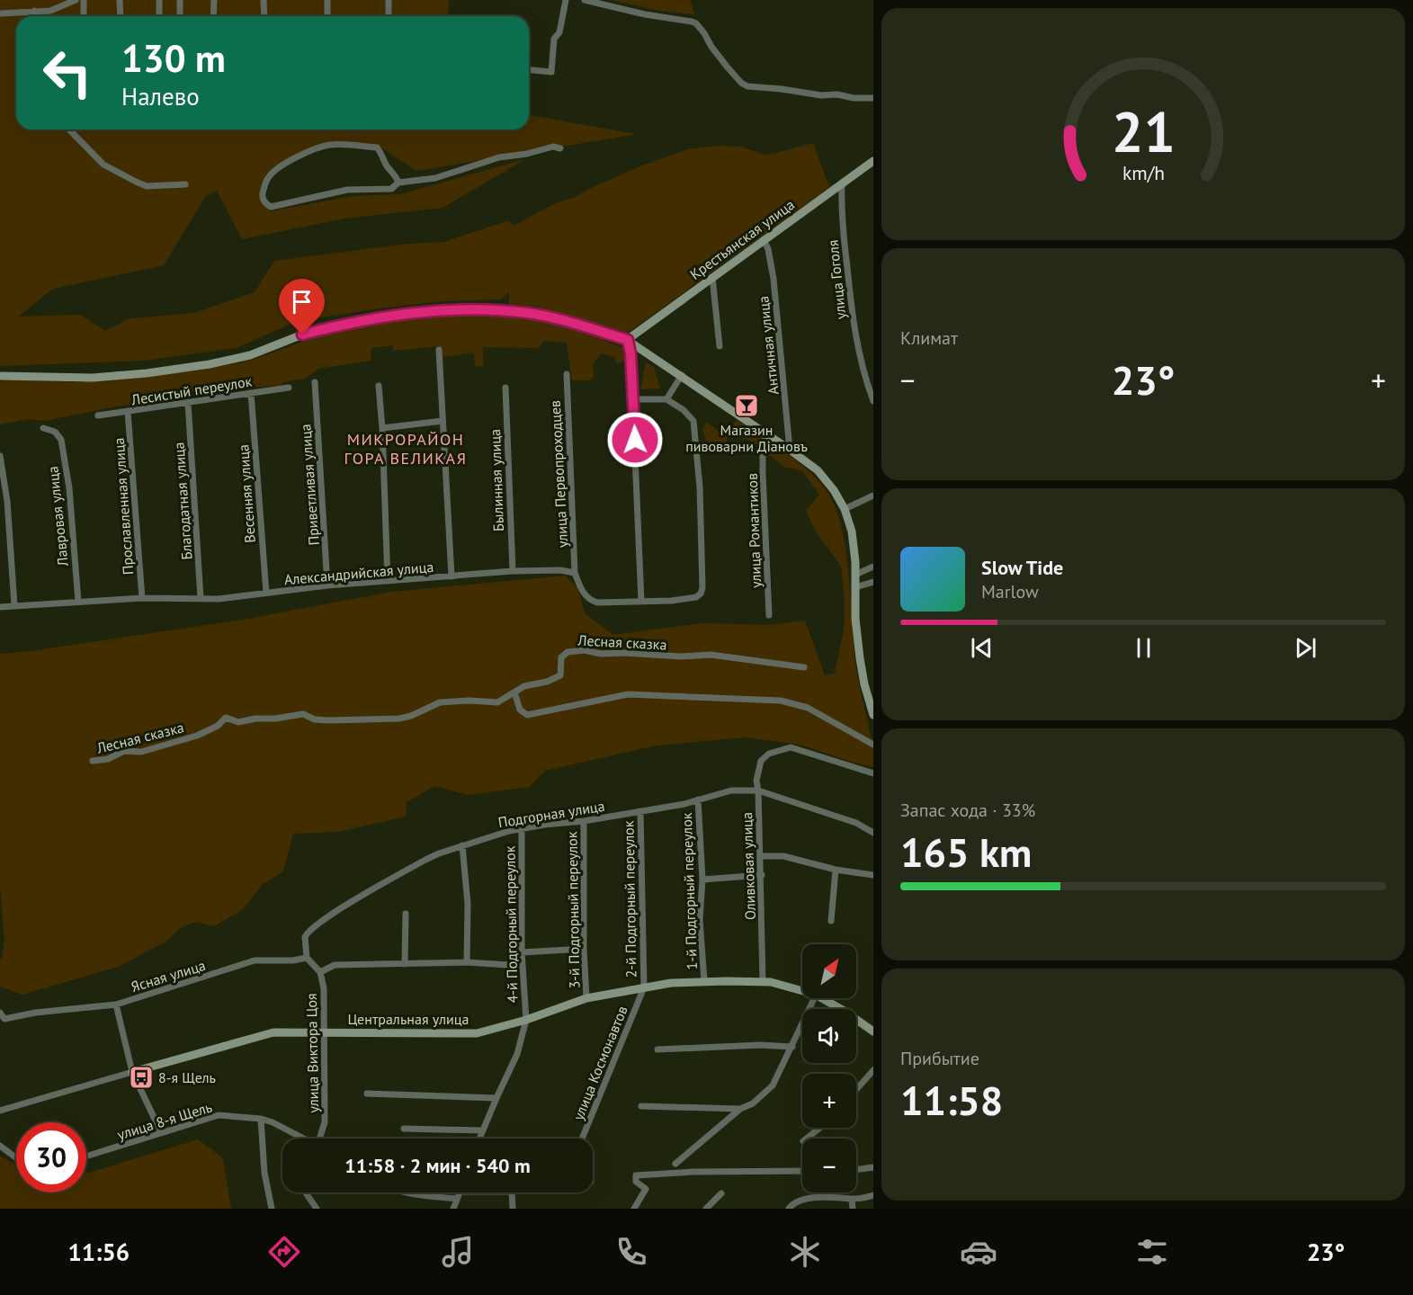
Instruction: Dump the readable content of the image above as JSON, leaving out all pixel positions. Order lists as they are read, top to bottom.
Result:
{
  "streets": {
    "main road": ["Крестьянская улица", "Центральная улица"],
    "street": [
      "улица Гоголя",
      "Античная улица",
      "Лесистый переулок",
      "улица Первопроходцев",
      "Былинная улица",
      "Приветливая улица",
      "Весенняя улица",
      "Благодатная улица",
      "Прославленная улица",
      "Лавровая улица",
      "улица Романтиков",
      "Александрийская улица",
      "Лесная сказка",
      "Подгорная улица",
      "Оливковая улица",
      "1-й Подгорный переулок",
      "2-й Подгорный переулок",
      "3-й Подгорный переулок",
      "4-й Подгорный переулок",
      "Ясная улица",
      "улица Виктора Цоя",
      "улица Космонавтов",
      "улица 8-я Щель"
    ]
  },
  "crossings": [
    ["Крестьянская улица", "улица Гоголя"],
    ["Крестьянская улица", "Античная улица"],
    ["Лесистый переулок", "Весенняя улица"],
    ["Лесистый переулок", "Благодатная улица"],
    ["Лесистый переулок", "Прославленная улица"],
    ["улица Первопроходцев", "Александрийская улица"],
    ["Былинная улица", "Александрийская улица"],
    ["Приветливая улица", "Александрийская улица"],
    ["Весенняя улица", "Александрийская улица"],
    ["Благодатная улица", "Александрийская улица"],
    ["Прославленная улица", "Александрийская улица"],
    ["Лавровая улица", "Александрийская улица"],
    ["Подгорная улица", "Оливковая улица"],
    ["Подгорная улица", "1-й Подгорный переулок"],
    ["Подгорная улица", "2-й Подгорный переулок"],
    ["Подгорная улица", "3-й Подгорный переулок"],
    ["Подгорная улица", "4-й Подгорный переулок"],
    ["Подгорная улица", "Ясная улица"],
    ["Подгорная улица", "улица Виктора Цоя"],
    ["Оливковая улица", "Центральная улица"],
    ["1-й Подгорный переулок", "Центральная улица"],
    ["2-й Подгорный переулок", "Центральная улица"],
    ["2-й Подгорный переулок", "улица Космонавтов"],
    ["3-й Подгорный переулок", "Центральная улица"],
    ["4-й Подгорный переулок", "Центральная улица"],
    ["Ясная улица", "улица Виктора Цоя"],
    ["Центральная улица", "улица Виктора Цоя"],
    ["Центральная улица", "улица Космонавтов"]
  ],
  "districts": ["МИКРОРАЙОН ГОРА ВЕЛИКАЯ"],
  "places": {
    "bar": ["Магазин пивоварни Дiановъ"],
    "bus stop": ["8-я Щель"]
  },
  "north": "top right",
  "page": {
    "turn": ["130 m", "Налево"],
    "tile": [
      "Климат",
      ["Запас хода · 33%", "165 km"],
      ["Прибытие", "11:58"]
    ],
    "heat": ["−", "23°", "+"],
    "song": ["Slow Tide", "Marlow"],
    "map_buttons": ["+", "−"],
    "limit": "30",
    "trip": "11:58 · 2 мин · 540 m",
    "tabs": ["11:56", "23°"],
    "gauge": ["21", "km/h"]
  }
}
